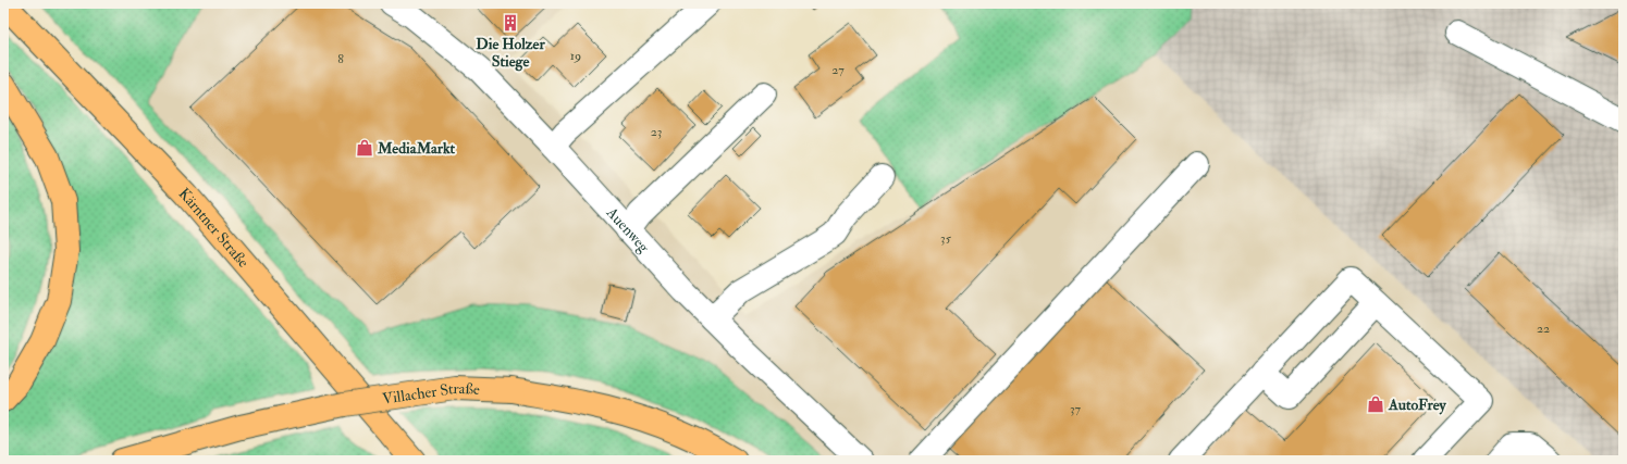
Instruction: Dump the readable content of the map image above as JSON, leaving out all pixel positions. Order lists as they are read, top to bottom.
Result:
{
  "streets": {
    "main road": ["Kärntner Straße", "Villacher Straße"],
    "street": ["Auenweg"]
  },
  "places": {
    "building": ["Die Holzer Stiege"],
    "shop": ["MediaMarkt", "AutoFrey"]
  },
  "house_numbers": [
    "19",
    "8",
    "27",
    "23",
    "35",
    "22",
    "37"
  ]
}
